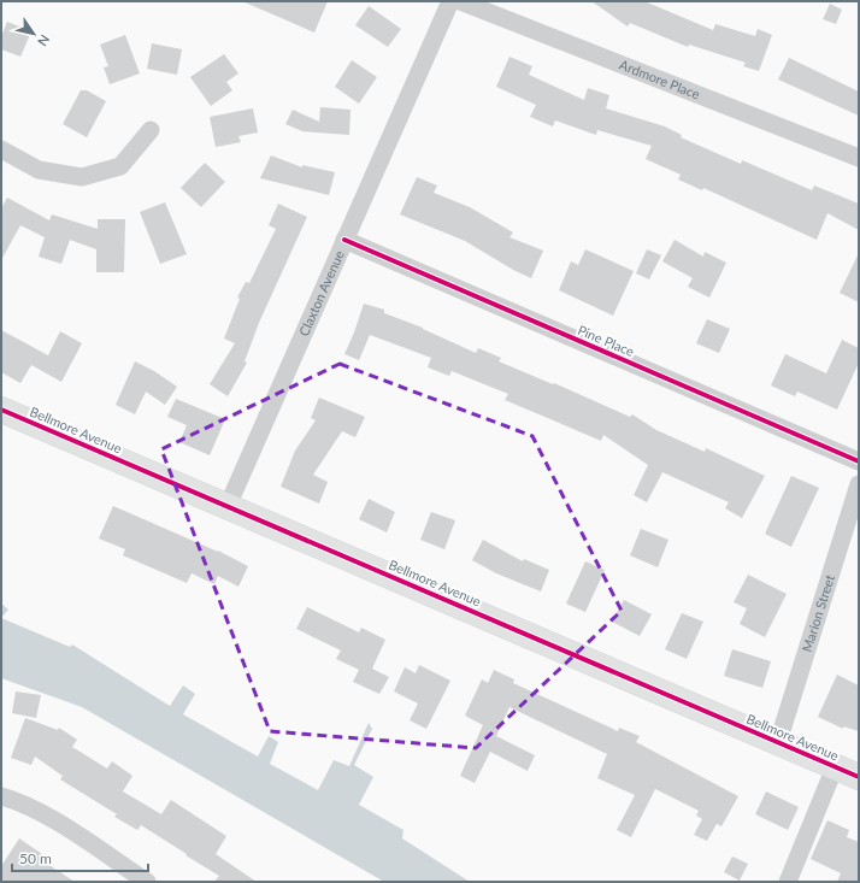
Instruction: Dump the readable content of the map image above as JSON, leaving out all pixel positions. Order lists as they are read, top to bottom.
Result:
{
  "streets": {
    "street": [
      "Ardmore Place",
      "Claxton Avenue",
      "Pine Place",
      "Bellmore Avenue",
      "Marion Street"
    ]
  },
  "crossings": [
    ["Claxton Avenue", "Pine Place"],
    ["Claxton Avenue", "Bellmore Avenue"],
    ["Bellmore Avenue", "Marion Street"]
  ],
  "scale_bar": "50 m",
  "north": "bottom right"
}
